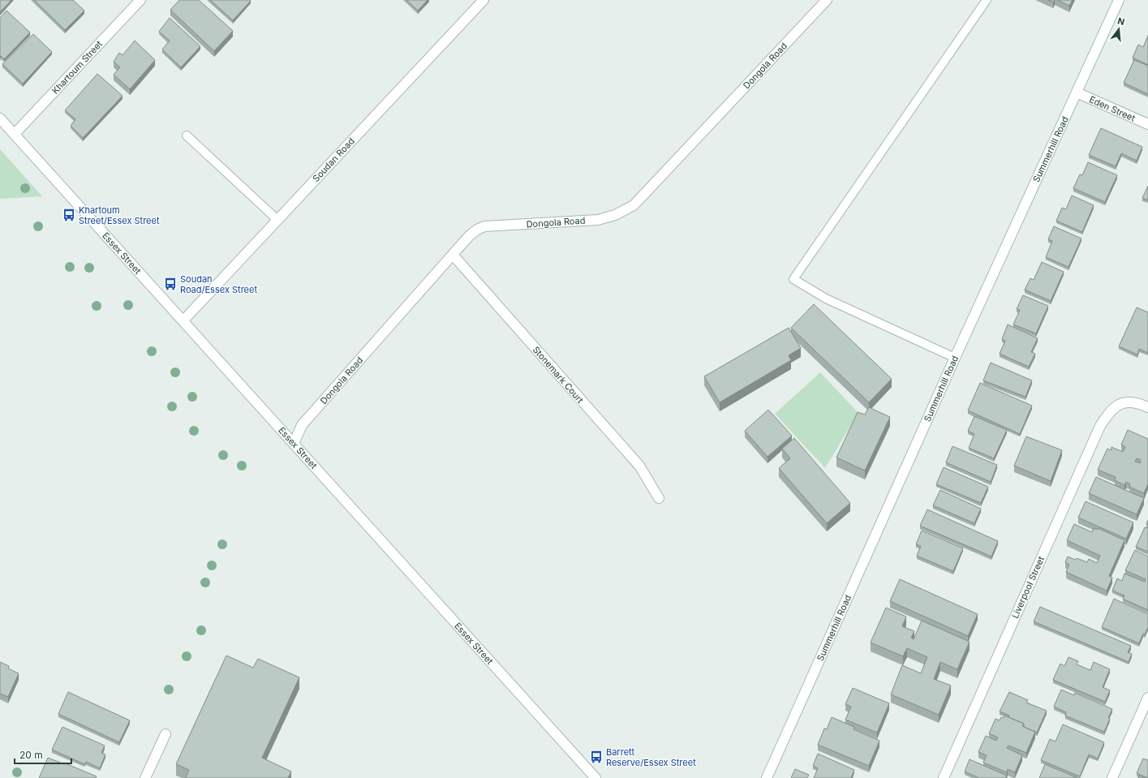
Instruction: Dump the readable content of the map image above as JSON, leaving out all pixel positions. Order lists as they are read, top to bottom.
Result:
{
  "streets": {
    "street": [
      "Dongola Road",
      "Khartoum Street",
      "Eden Street",
      "Summerhill Road",
      "Soudan Road",
      "Essex Street",
      "Stonemark Court",
      "Liverpool Street"
    ]
  },
  "crossings": [
    ["Dongola Road", "Essex Street"],
    ["Dongola Road", "Stonemark Court"],
    ["Khartoum Street", "Essex Street"],
    ["Eden Street", "Summerhill Road"],
    ["Soudan Road", "Essex Street"]
  ],
  "places": {
    "bus stop": ["Khartoum Street/Essex Street", "Soudan Road/Essex Street", "Barrett Reserve/Essex Street"]
  },
  "scale_bar": "20 m",
  "north": "top"
}
